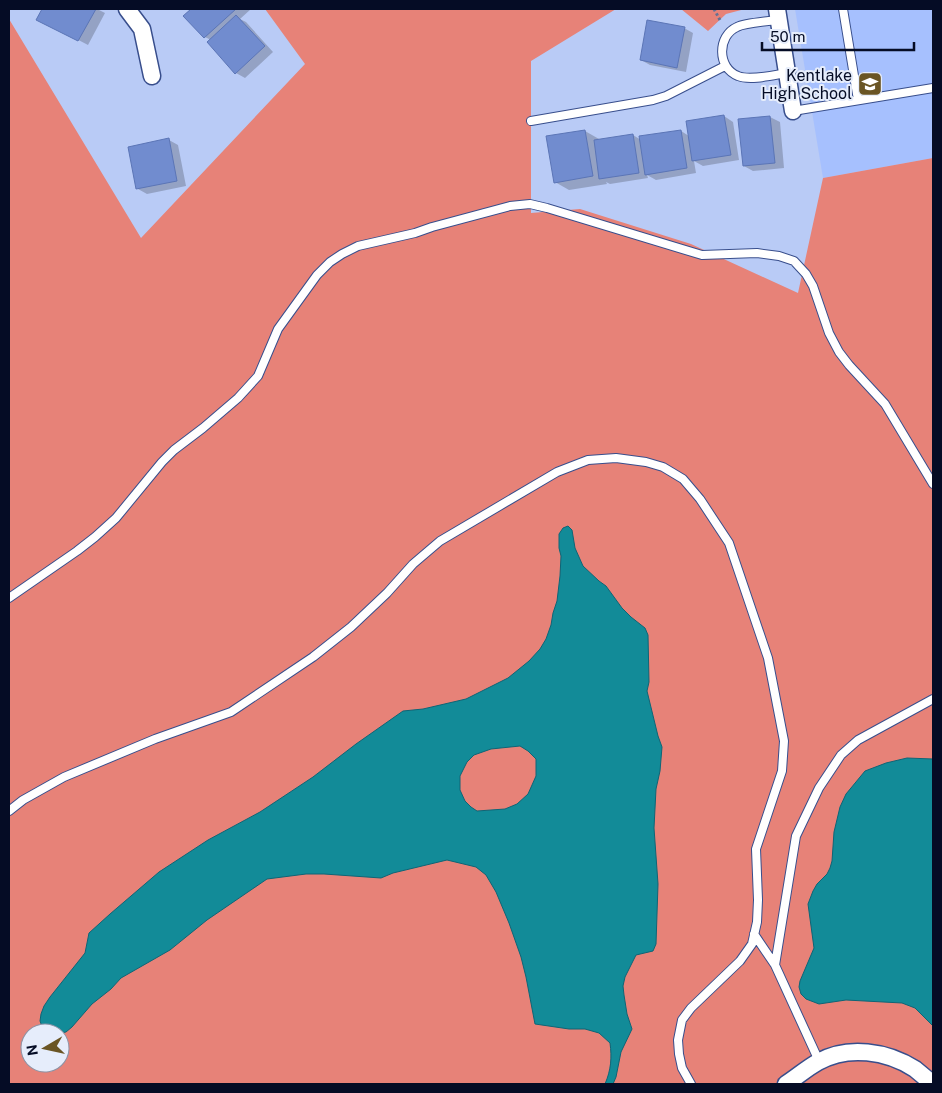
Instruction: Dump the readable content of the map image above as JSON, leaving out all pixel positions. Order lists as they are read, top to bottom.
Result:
{
  "places": {
    "school or university": ["Kentlake High School"]
  },
  "scale_bar": "50 m",
  "north": "left"
}
